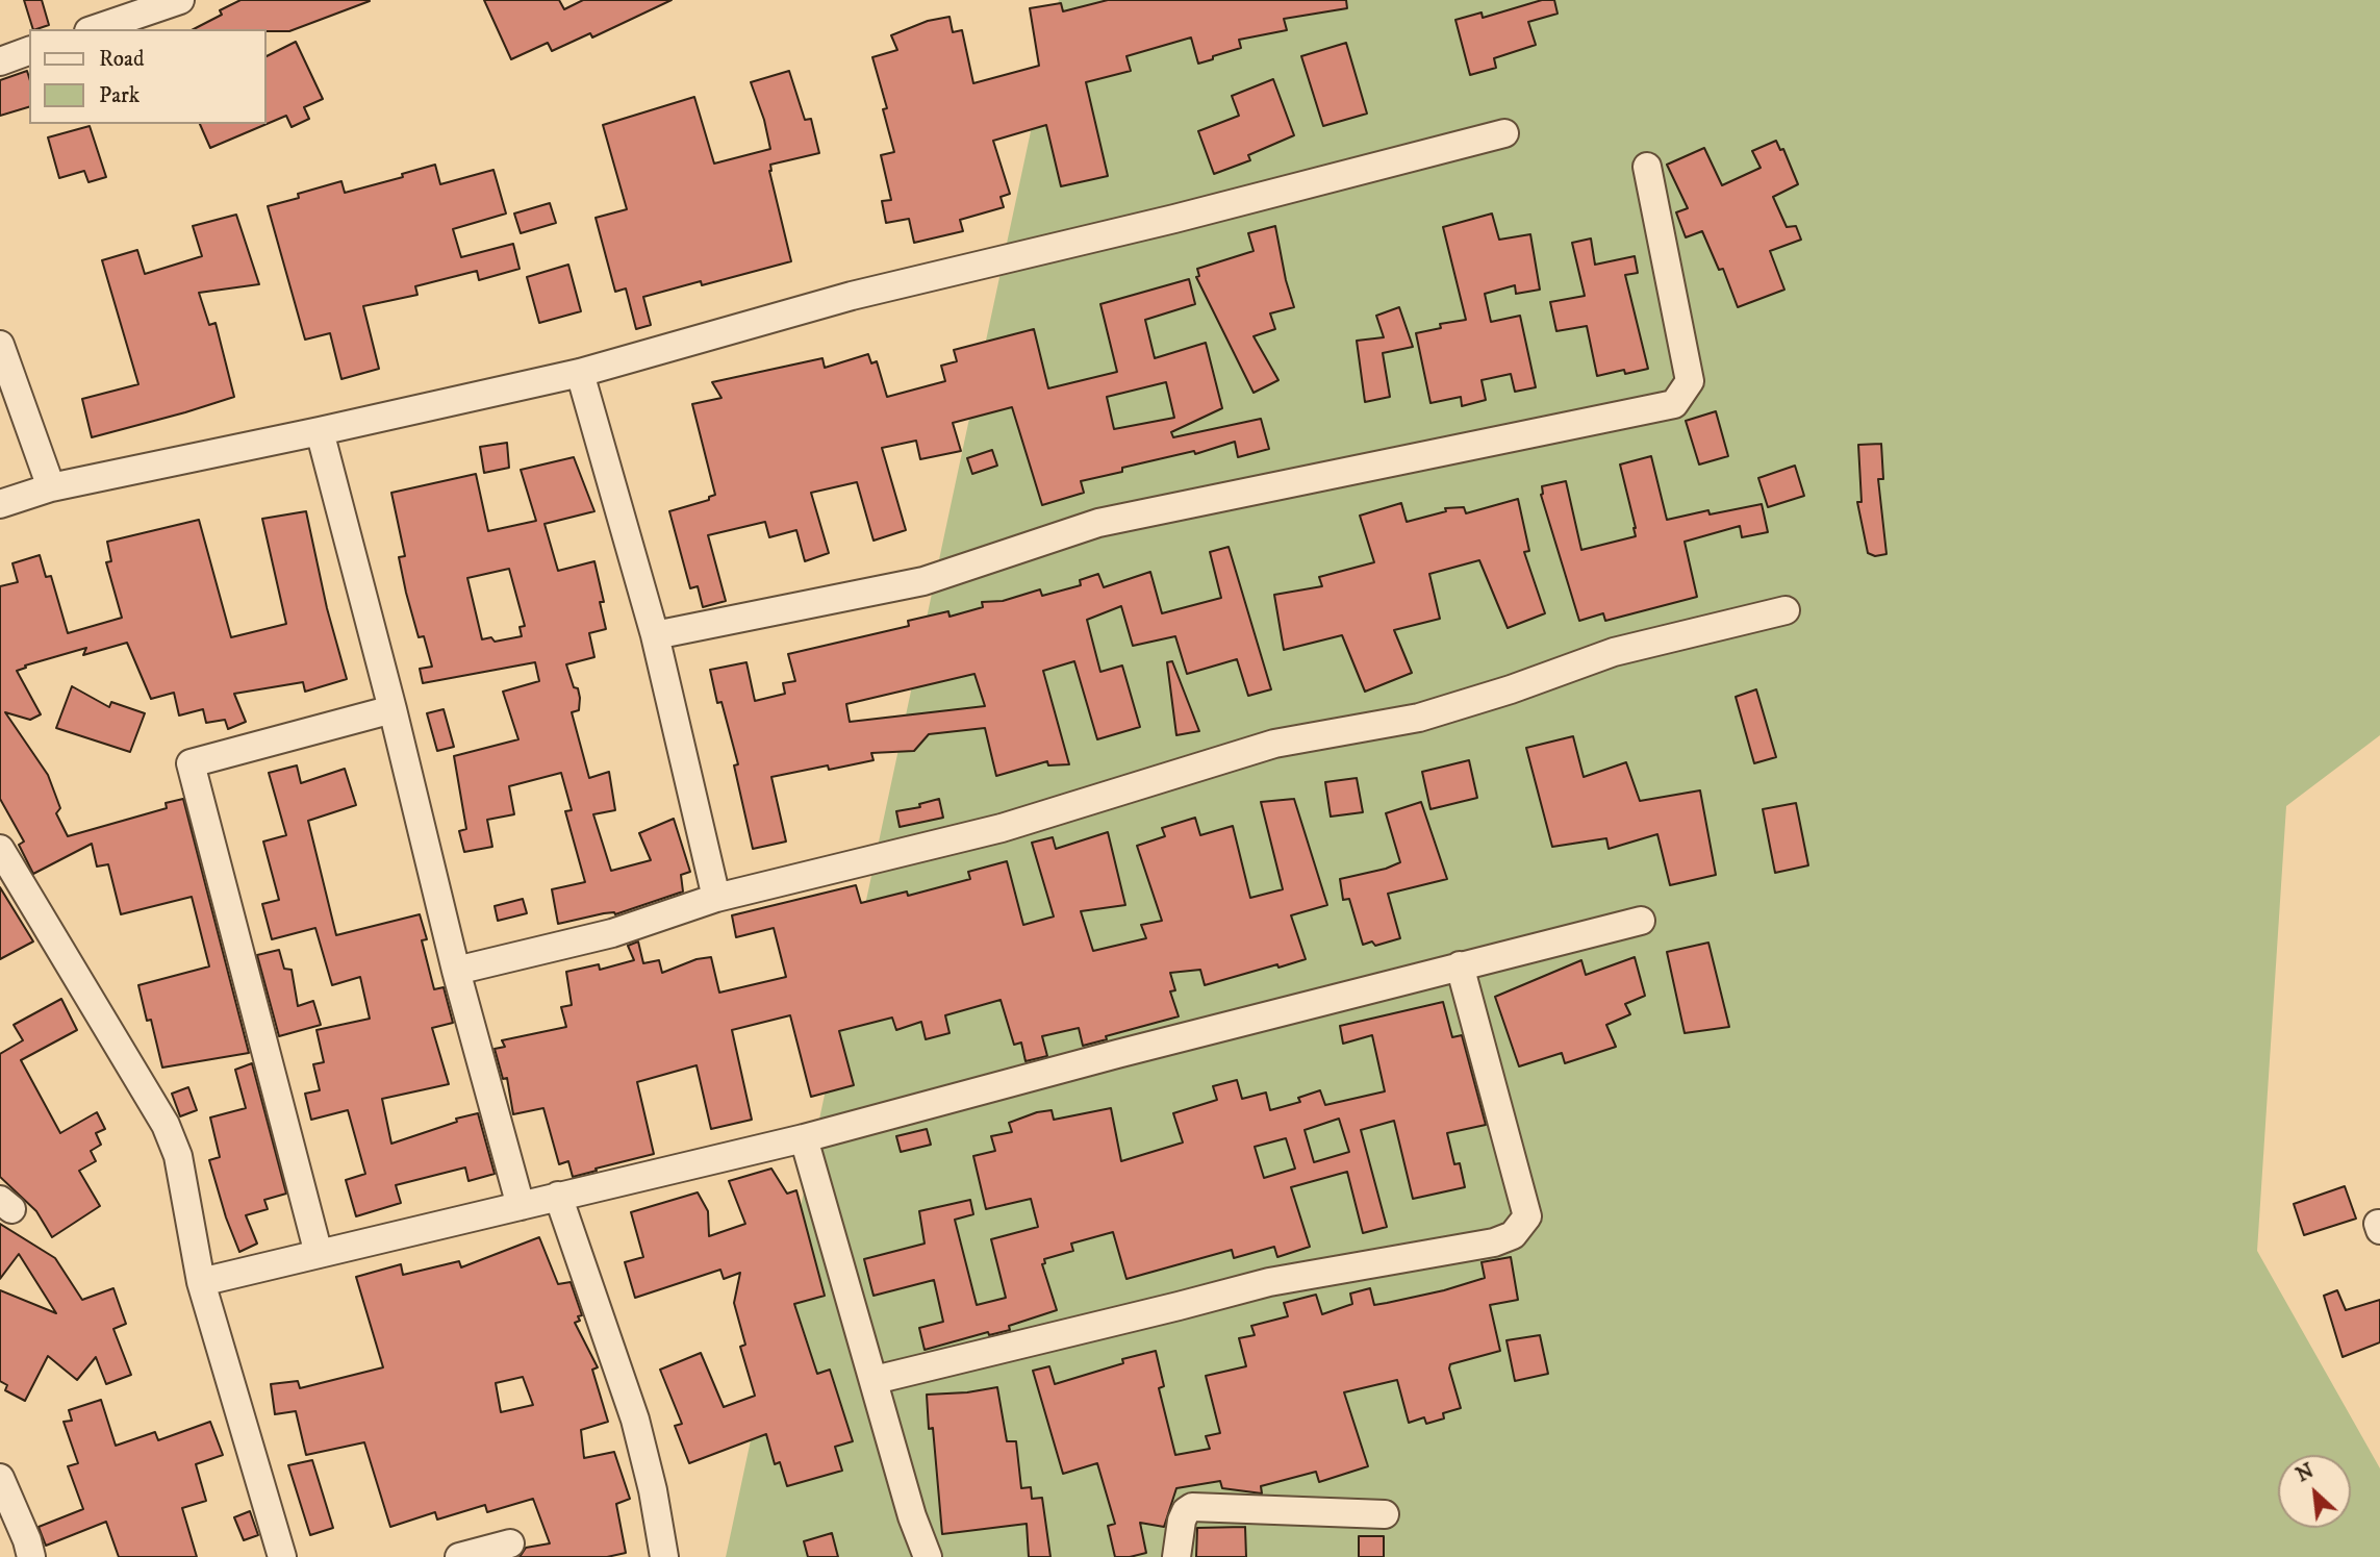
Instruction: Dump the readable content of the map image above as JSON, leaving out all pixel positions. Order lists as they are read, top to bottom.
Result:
{
  "legend": ["Road", "Park"],
  "north": "top left"
}
